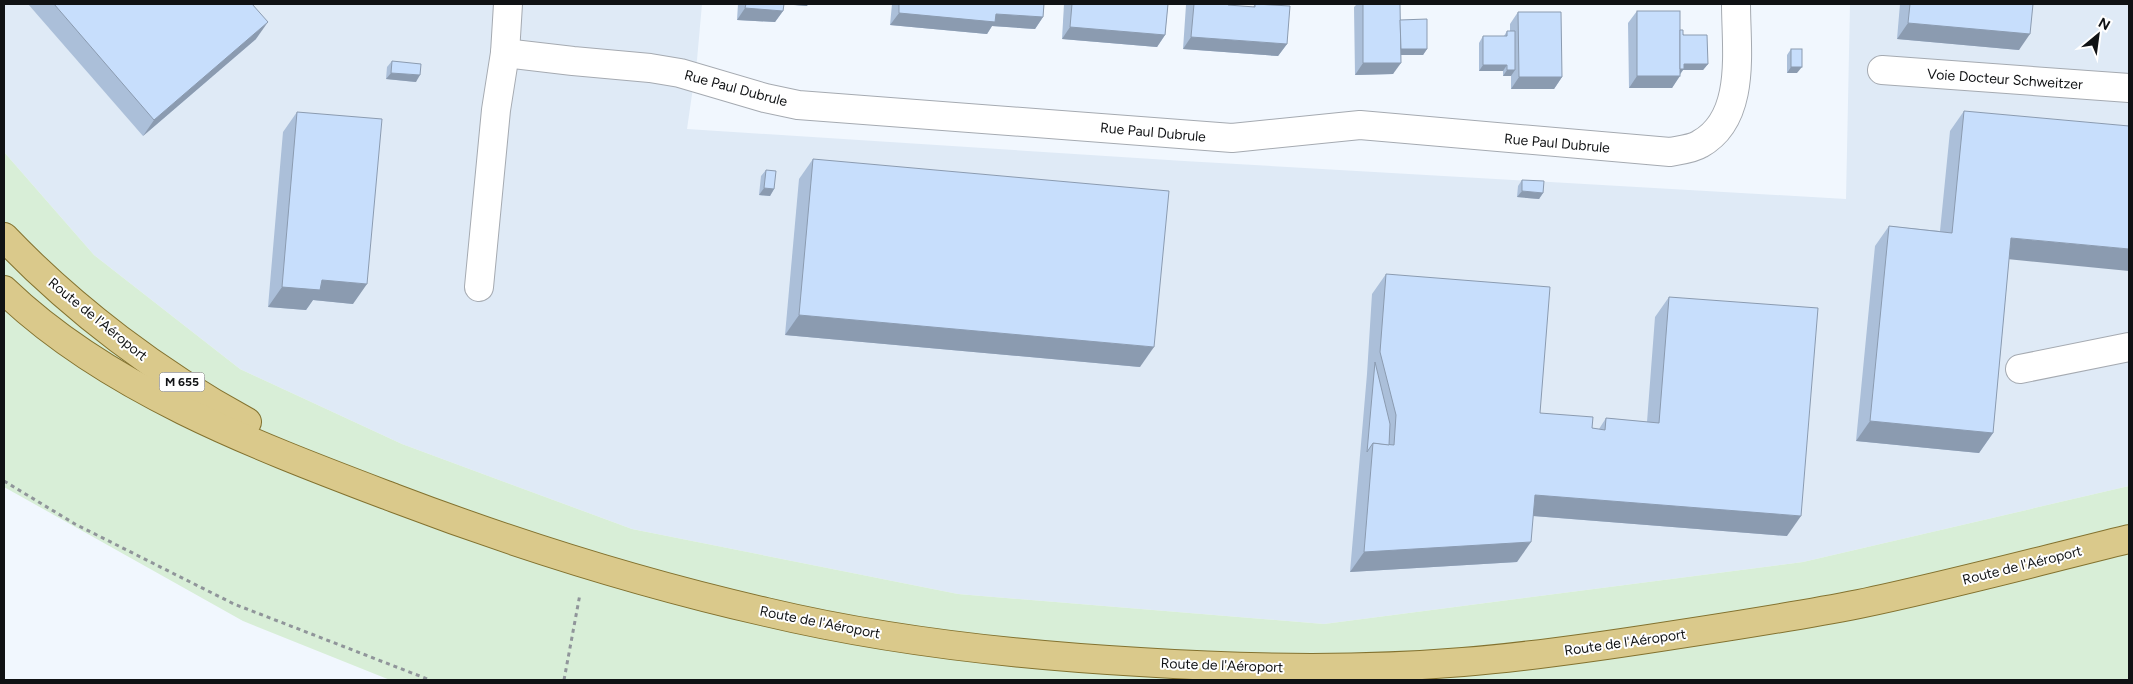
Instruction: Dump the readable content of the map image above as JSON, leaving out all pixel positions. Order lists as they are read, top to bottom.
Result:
{
  "streets": {
    "main road": ["Route de l'Aéroport", "M 655"],
    "street": ["Voie Docteur Schweitzer", "Rue Paul Dubrule"]
  },
  "north": "top right"
}
